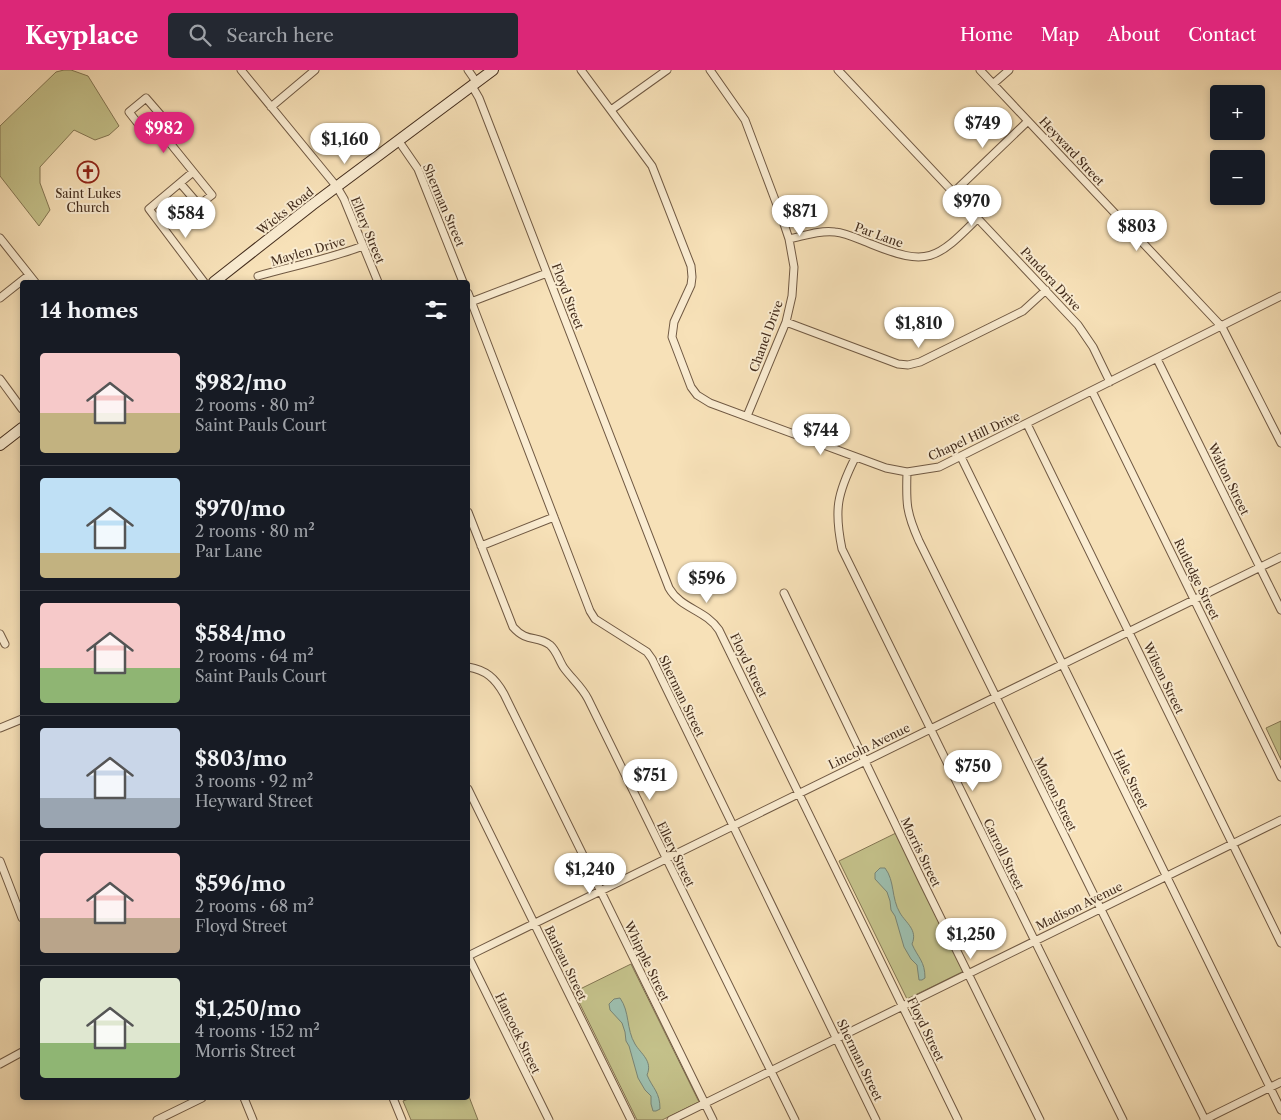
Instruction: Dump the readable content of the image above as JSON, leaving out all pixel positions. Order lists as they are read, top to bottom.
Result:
{
  "streets": {
    "main road": ["Wicks Road"],
    "street": [
      "Heyward Street",
      "Sherman Street",
      "Ellery Street",
      "Par Lane",
      "Maylen Drive",
      "Pandora Drive",
      "Floyd Street",
      "Chanel Drive",
      "Chapel Hill Drive",
      "Walton Street",
      "Rutledge Street",
      "Wilson Street",
      "Lincoln Avenue",
      "Hale Street",
      "Morton Street",
      "Morris Street",
      "Carroll Street",
      "Madison Avenue",
      "Whipple Street",
      "Barleau Street",
      "Hancock Street"
    ]
  },
  "crossings": [
    ["Heyward Street", "Chapel Hill Drive"],
    ["Sherman Street", "Wicks Road"],
    ["Sherman Street", "Lincoln Avenue"],
    ["Sherman Street", "Madison Avenue"],
    ["Wicks Road", "Ellery Street"],
    ["Wicks Road", "Floyd Street"],
    ["Ellery Street", "Maylen Drive"],
    ["Ellery Street", "Lincoln Avenue"],
    ["Ellery Street", "Madison Avenue"],
    ["Par Lane", "Pandora Drive"],
    ["Par Lane", "Chanel Drive"],
    ["Pandora Drive", "Chapel Hill Drive"],
    ["Floyd Street", "Lincoln Avenue"],
    ["Floyd Street", "Madison Avenue"],
    ["Chanel Drive", "Chapel Hill Drive"],
    ["Chapel Hill Drive", "Walton Street"],
    ["Chapel Hill Drive", "Rutledge Street"],
    ["Chapel Hill Drive", "Wilson Street"],
    ["Chapel Hill Drive", "Hale Street"],
    ["Chapel Hill Drive", "Morton Street"],
    ["Chapel Hill Drive", "Carroll Street"],
    ["Walton Street", "Lincoln Avenue"],
    ["Rutledge Street", "Lincoln Avenue"],
    ["Wilson Street", "Lincoln Avenue"],
    ["Wilson Street", "Madison Avenue"],
    ["Lincoln Avenue", "Hale Street"],
    ["Lincoln Avenue", "Morton Street"],
    ["Lincoln Avenue", "Morris Street"],
    ["Lincoln Avenue", "Carroll Street"],
    ["Lincoln Avenue", "Whipple Street"],
    ["Lincoln Avenue", "Barleau Street"],
    ["Hale Street", "Madison Avenue"],
    ["Morton Street", "Madison Avenue"],
    ["Morris Street", "Madison Avenue"],
    ["Carroll Street", "Madison Avenue"],
    ["Madison Avenue", "Whipple Street"]
  ],
  "places": {
    "church": ["Saint Lukes Church"]
  },
  "page": {
    "header": "Keyplace",
    "search": "Search here",
    "nav": [
      "Home",
      "Map",
      "About",
      "Contact"
    ],
    "map_buttons": ["+", "−"],
    "price": [
      "$749",
      "$982",
      "$1,160",
      "$970",
      "$871",
      "$584",
      "$803",
      "$1,810",
      "$744",
      "$596",
      "$750",
      "$751",
      "$1,240",
      "$1,250"
    ],
    "heading": "14 homes",
    "list": [
      {
        "name": "$982/mo",
        "note": "2 rooms · 80 m² · Saint Pauls Court"
      },
      {
        "name": "$970/mo",
        "note": "2 rooms · 80 m² · Par Lane"
      },
      {
        "name": "$584/mo",
        "note": "2 rooms · 64 m² · Saint Pauls Court"
      },
      {
        "name": "$803/mo",
        "note": "3 rooms · 92 m² · Heyward Street"
      },
      {
        "name": "$596/mo",
        "note": "2 rooms · 68 m² · Floyd Street"
      },
      {
        "name": "$1,250/mo",
        "note": "4 rooms · 152 m² · Morris Street"
      }
    ]
  }
}
